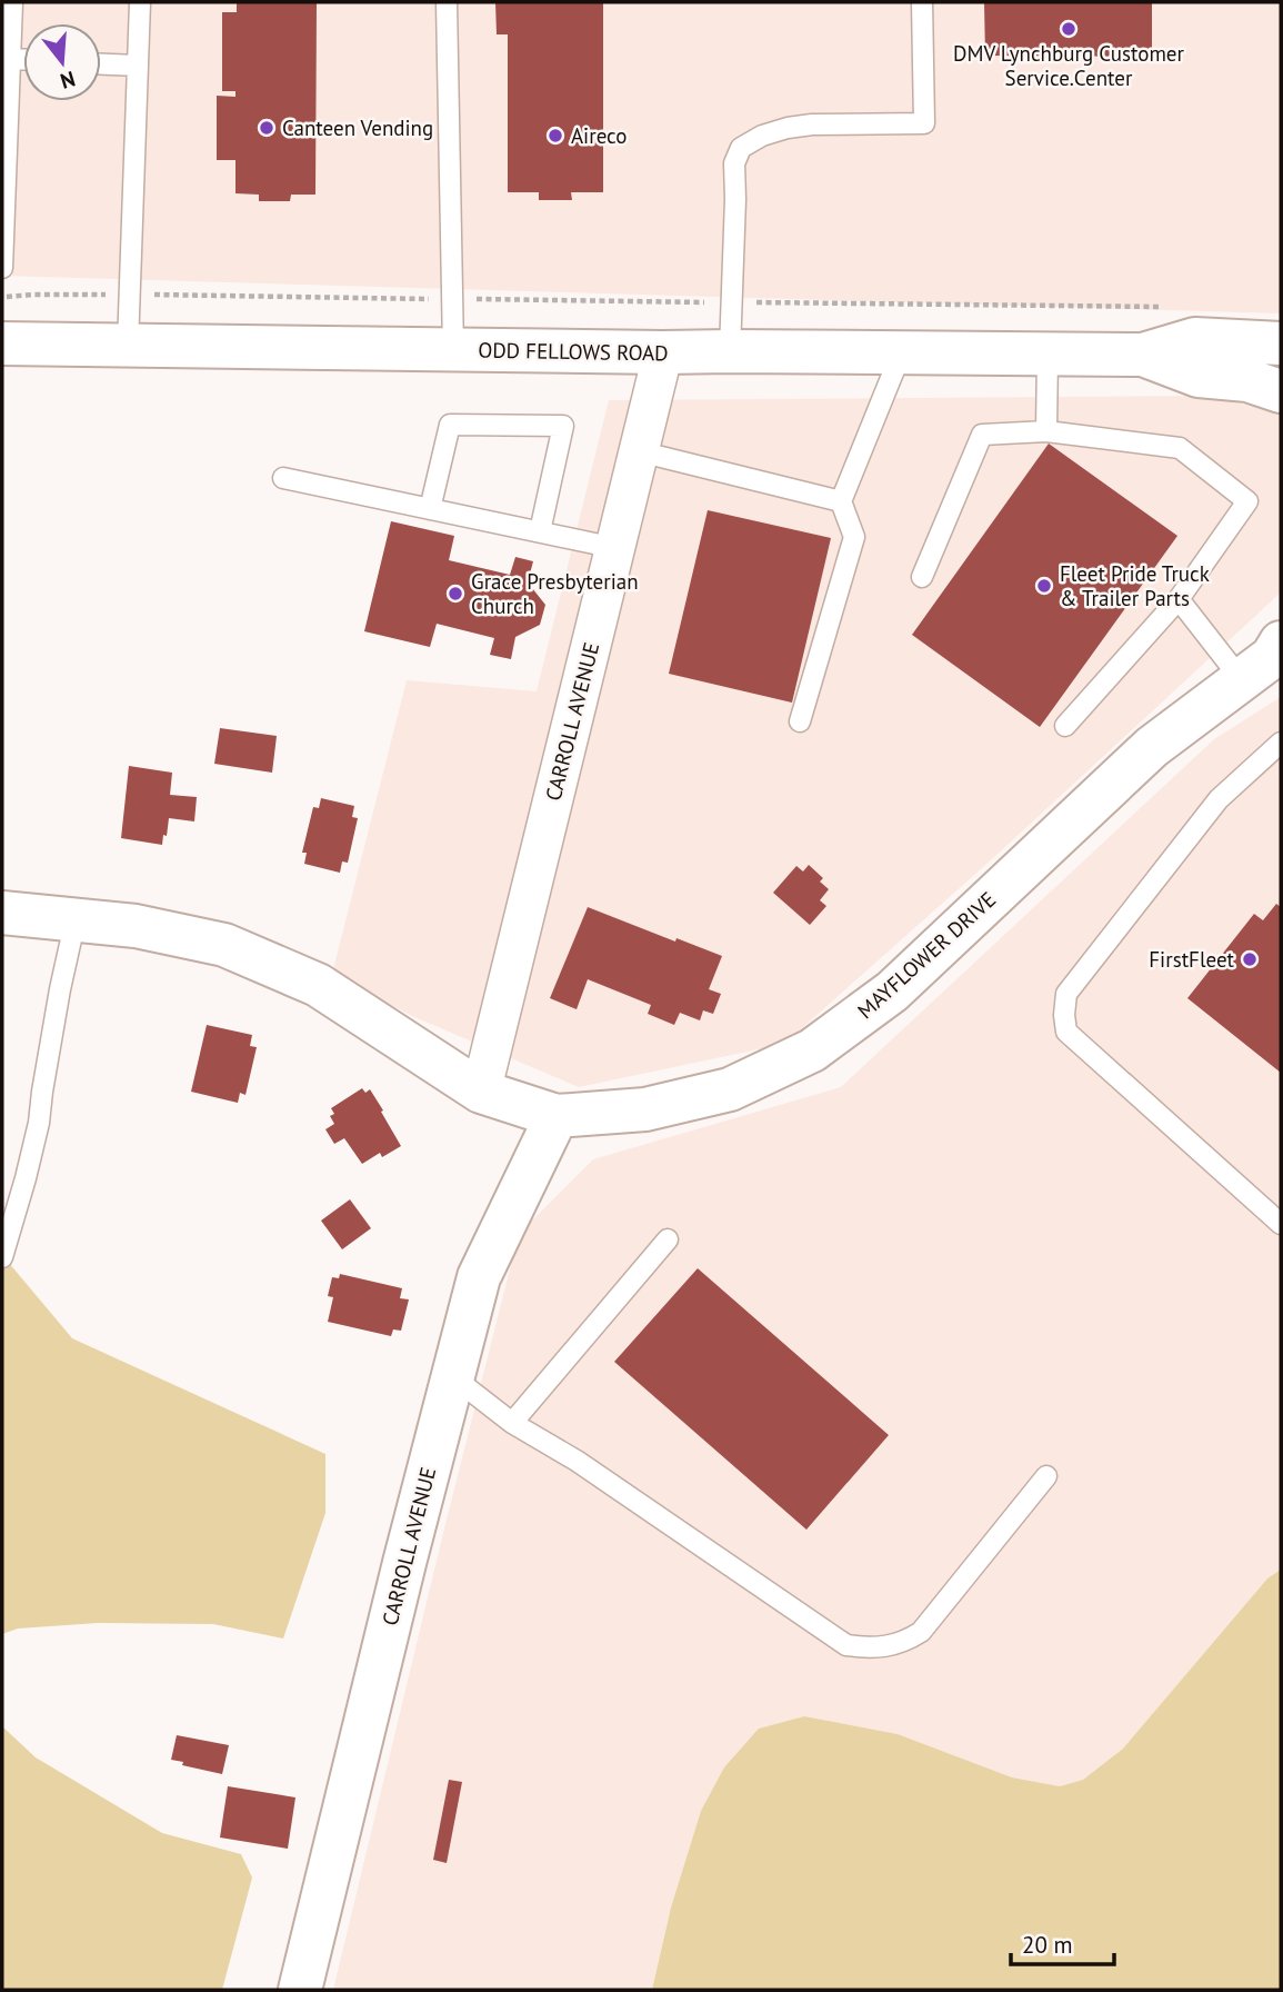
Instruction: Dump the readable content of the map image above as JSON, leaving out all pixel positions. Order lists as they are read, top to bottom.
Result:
{
  "streets": {
    "street": ["ODD FELLOWS ROAD", "CARROLL AVENUE", "MAYFLOWER DRIVE"]
  },
  "crossings": [
    ["ODD FELLOWS ROAD", "CARROLL AVENUE"],
    ["CARROLL AVENUE", "MAYFLOWER DRIVE"]
  ],
  "places": [
    "DMV Lynchburg Customer Service.Center",
    "Canteen Vending",
    "Aireco",
    "Fleet Pride Truck & Trailer Parts",
    "Grace Presbyterian Church",
    "FirstFleet"
  ],
  "scale_bar": "20 m",
  "north": "bottom"
}
